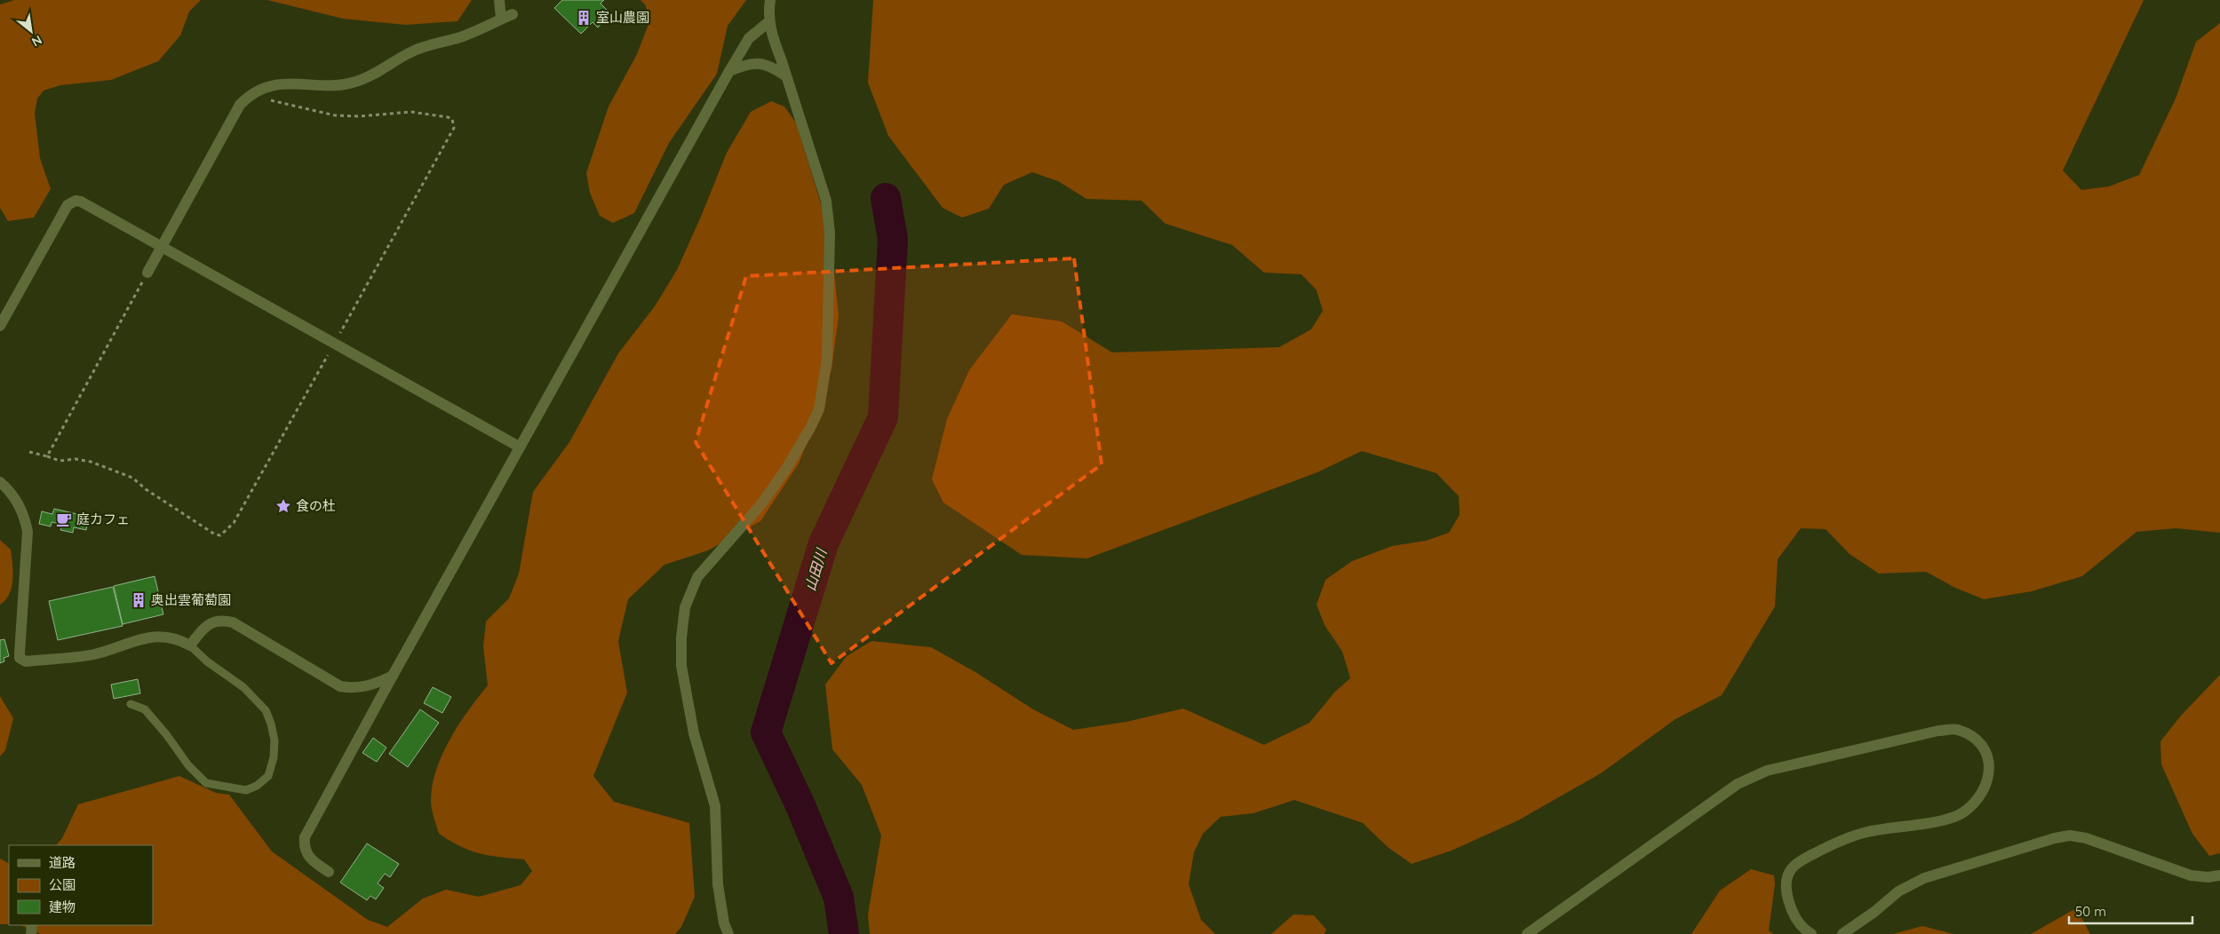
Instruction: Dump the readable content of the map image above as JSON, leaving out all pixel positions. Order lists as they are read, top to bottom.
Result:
{
  "water": ["山田川"],
  "places": {
    "building": ["室山農園", "奥出雲葡萄園"],
    "place": ["食の杜"],
    "cafe": ["庭カフェ"]
  },
  "legend": ["道路", "公園", "建物"],
  "scale_bar": "50 m",
  "north": "bottom right"
}
